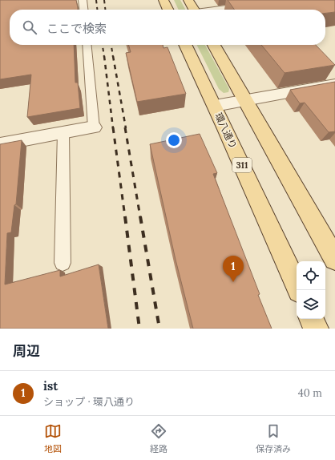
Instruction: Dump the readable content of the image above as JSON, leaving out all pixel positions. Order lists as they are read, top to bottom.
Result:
{
  "streets": {
    "main road": ["環八通り", "311"]
  },
  "page": {
    "search": "ここで検索",
    "pins": "1",
    "heading": "周辺",
    "list": [
      {
        "mark": "1",
        "name": "ist",
        "note": "ショップ · 環八通り",
        "value": "40 m"
      }
    ],
    "nav": ["地図", "経路", "保存済み"]
  }
}
